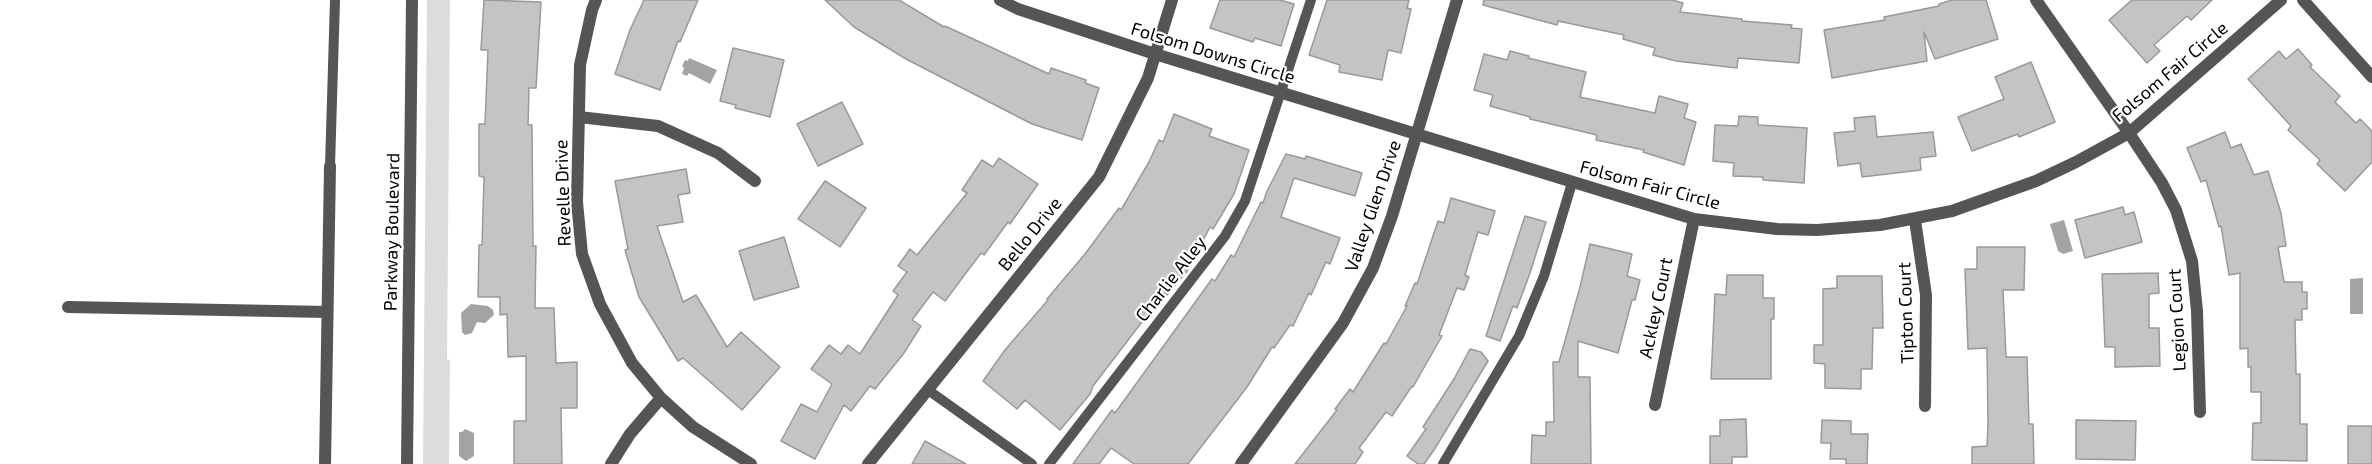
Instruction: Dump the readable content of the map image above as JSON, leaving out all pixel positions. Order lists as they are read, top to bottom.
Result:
{
  "streets": {
    "street": [
      "Folsom Downs Circle",
      "Folsom Fair Circle",
      "Revelle Drive",
      "Valley Glen Drive",
      "Parkway Boulevard",
      "Bello Drive",
      "Ackley Court",
      "Tipton Court",
      "Legion Court"
    ],
    "lane": ["Charlie Alley"]
  },
  "crossings": [
    ["Folsom Downs Circle", "Folsom Fair Circle"],
    ["Folsom Downs Circle", "Valley Glen Drive"],
    ["Folsom Downs Circle", "Bello Drive"],
    ["Folsom Downs Circle", "Charlie Alley"],
    ["Folsom Fair Circle", "Valley Glen Drive"],
    ["Folsom Fair Circle", "Ackley Court"],
    ["Folsom Fair Circle", "Tipton Court"],
    ["Folsom Fair Circle", "Legion Court"]
  ]
}
